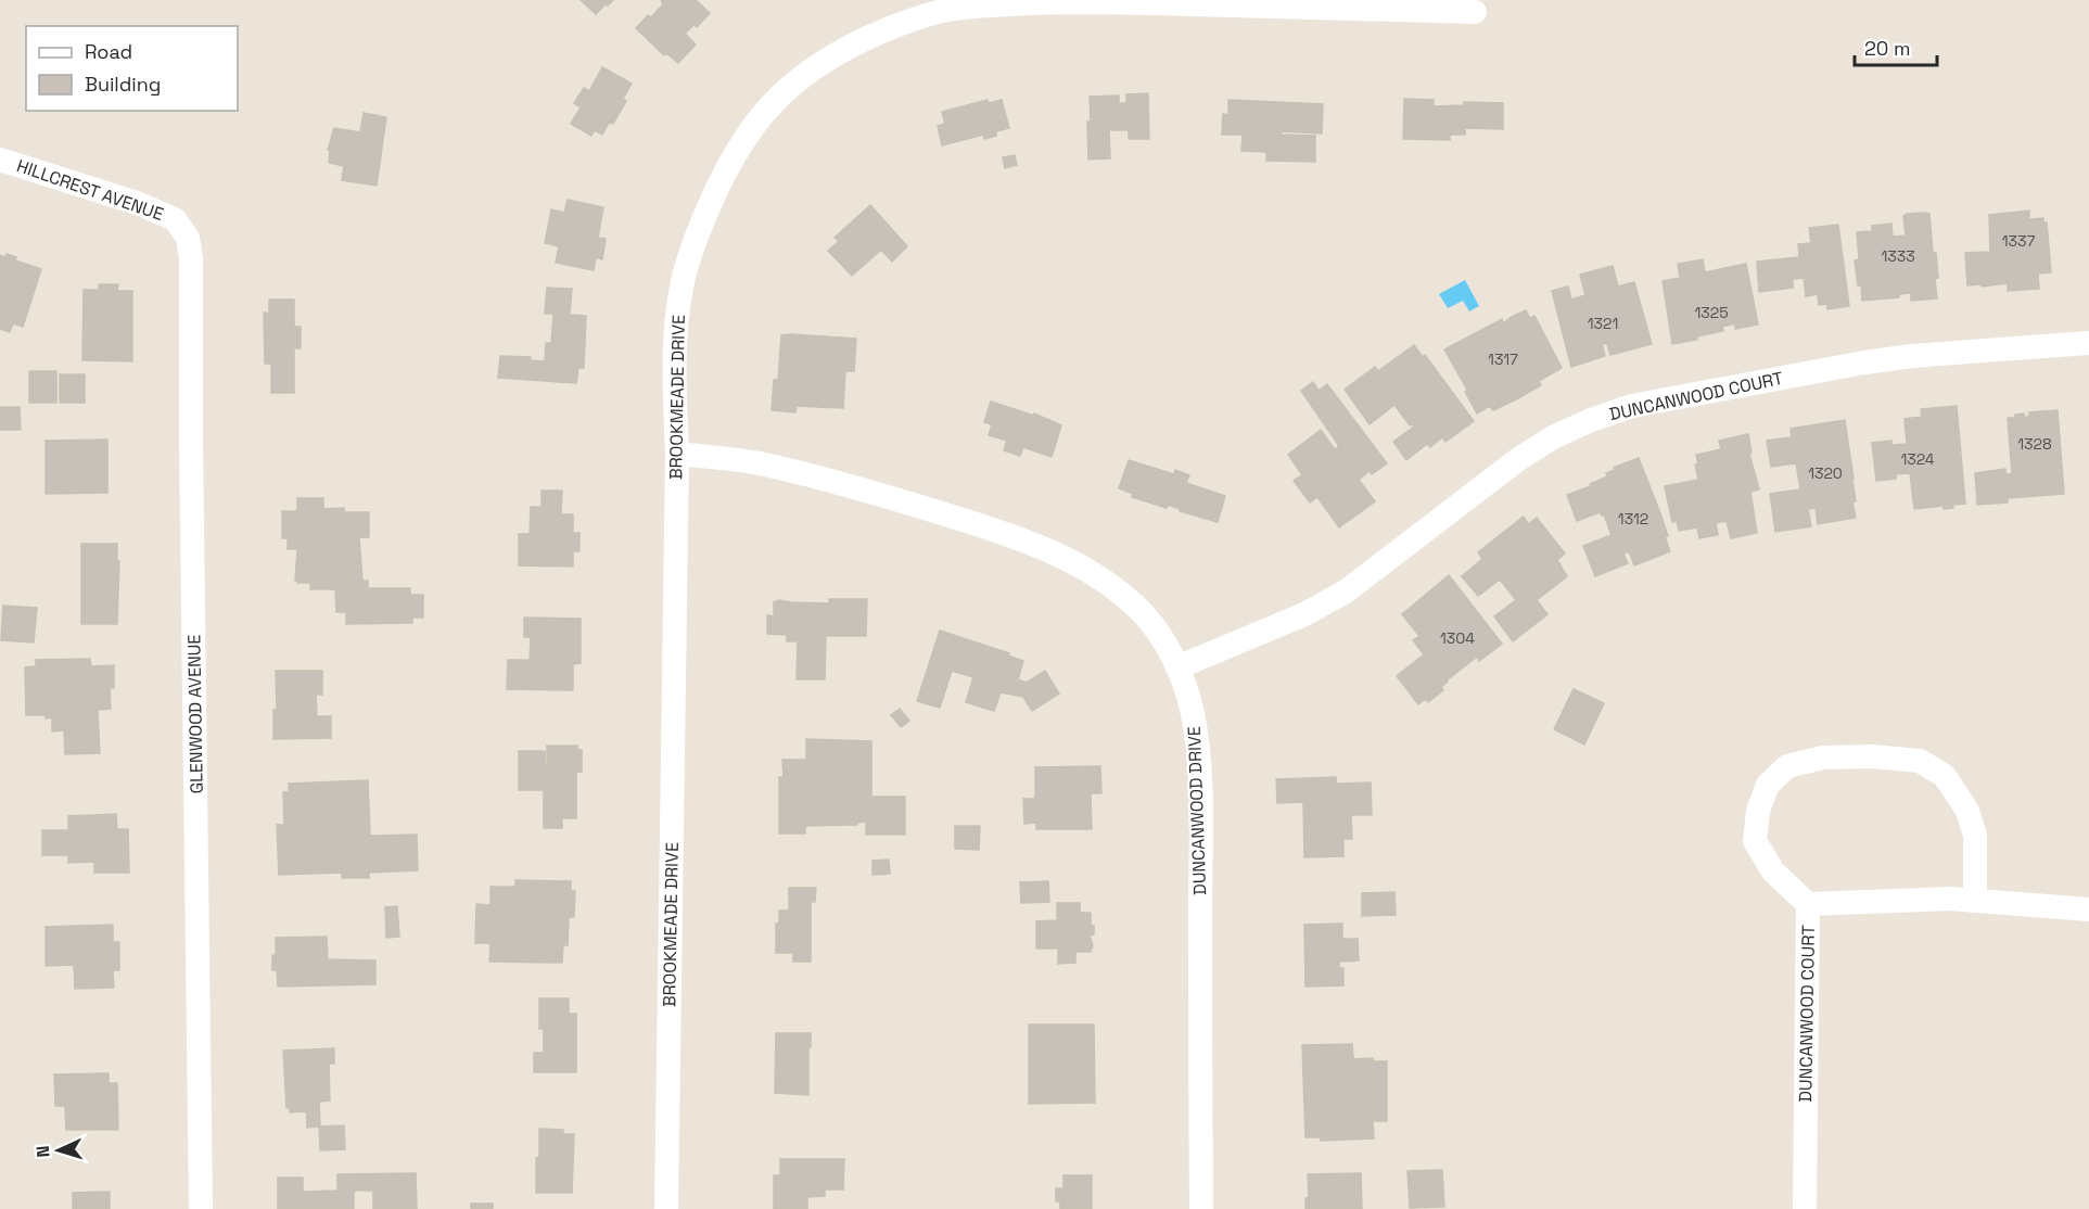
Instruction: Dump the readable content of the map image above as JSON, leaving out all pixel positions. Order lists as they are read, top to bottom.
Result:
{
  "streets": {
    "street": [
      "HILLCREST AVENUE",
      "DUNCANWOOD COURT",
      "BROOKMEADE DRIVE",
      "GLENWOOD AVENUE",
      "DUNCANWOOD DRIVE"
    ]
  },
  "crossings": [
    ["HILLCREST AVENUE", "GLENWOOD AVENUE"],
    ["DUNCANWOOD COURT", "DUNCANWOOD DRIVE"],
    ["BROOKMEADE DRIVE", "DUNCANWOOD DRIVE"]
  ],
  "house_numbers": [
    "1337",
    "1333",
    "1325",
    "1321",
    "1317",
    "1328",
    "1324",
    "1320",
    "1312",
    "1304"
  ],
  "legend": ["Road", "Building"],
  "scale_bar": "20 m",
  "north": "left"
}
